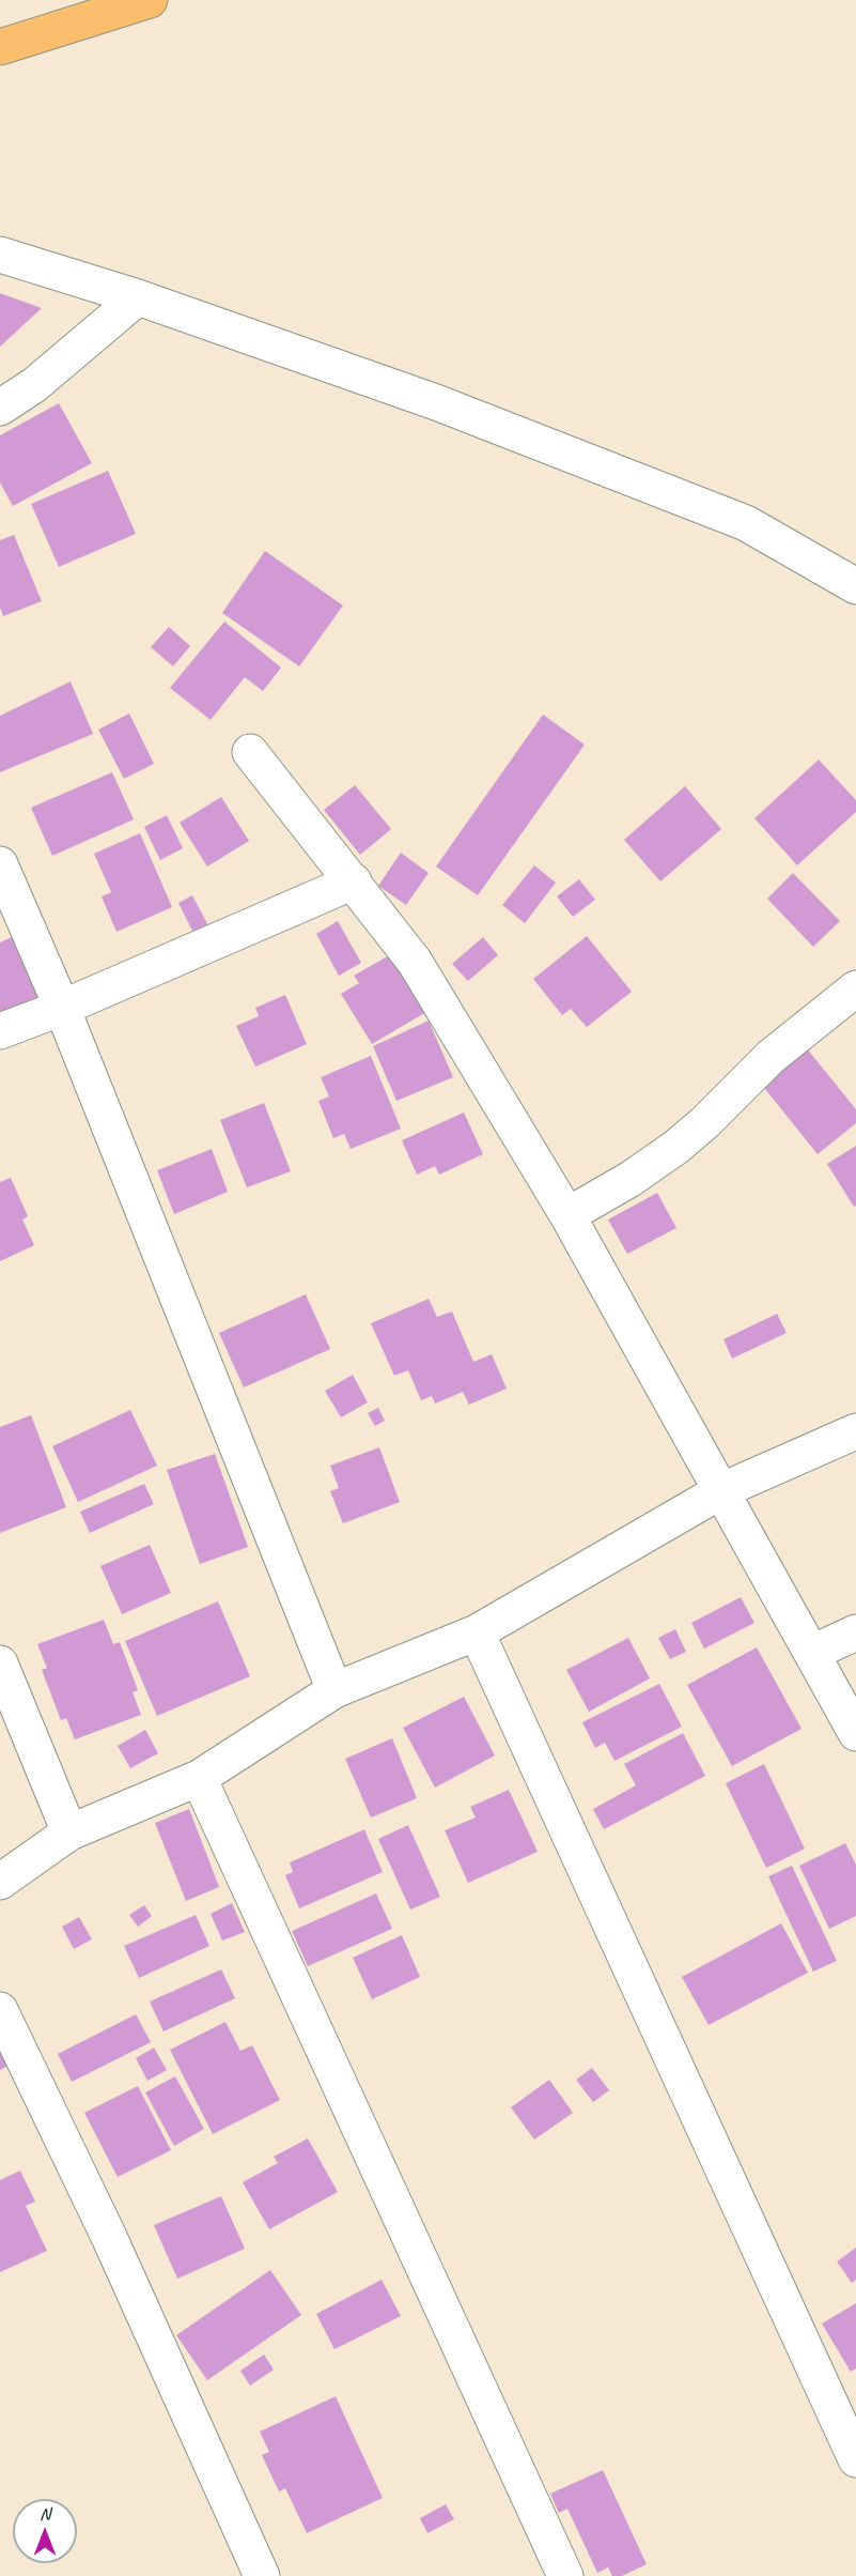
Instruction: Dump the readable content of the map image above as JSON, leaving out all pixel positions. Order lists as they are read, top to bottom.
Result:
{
  "north": "top"
}
